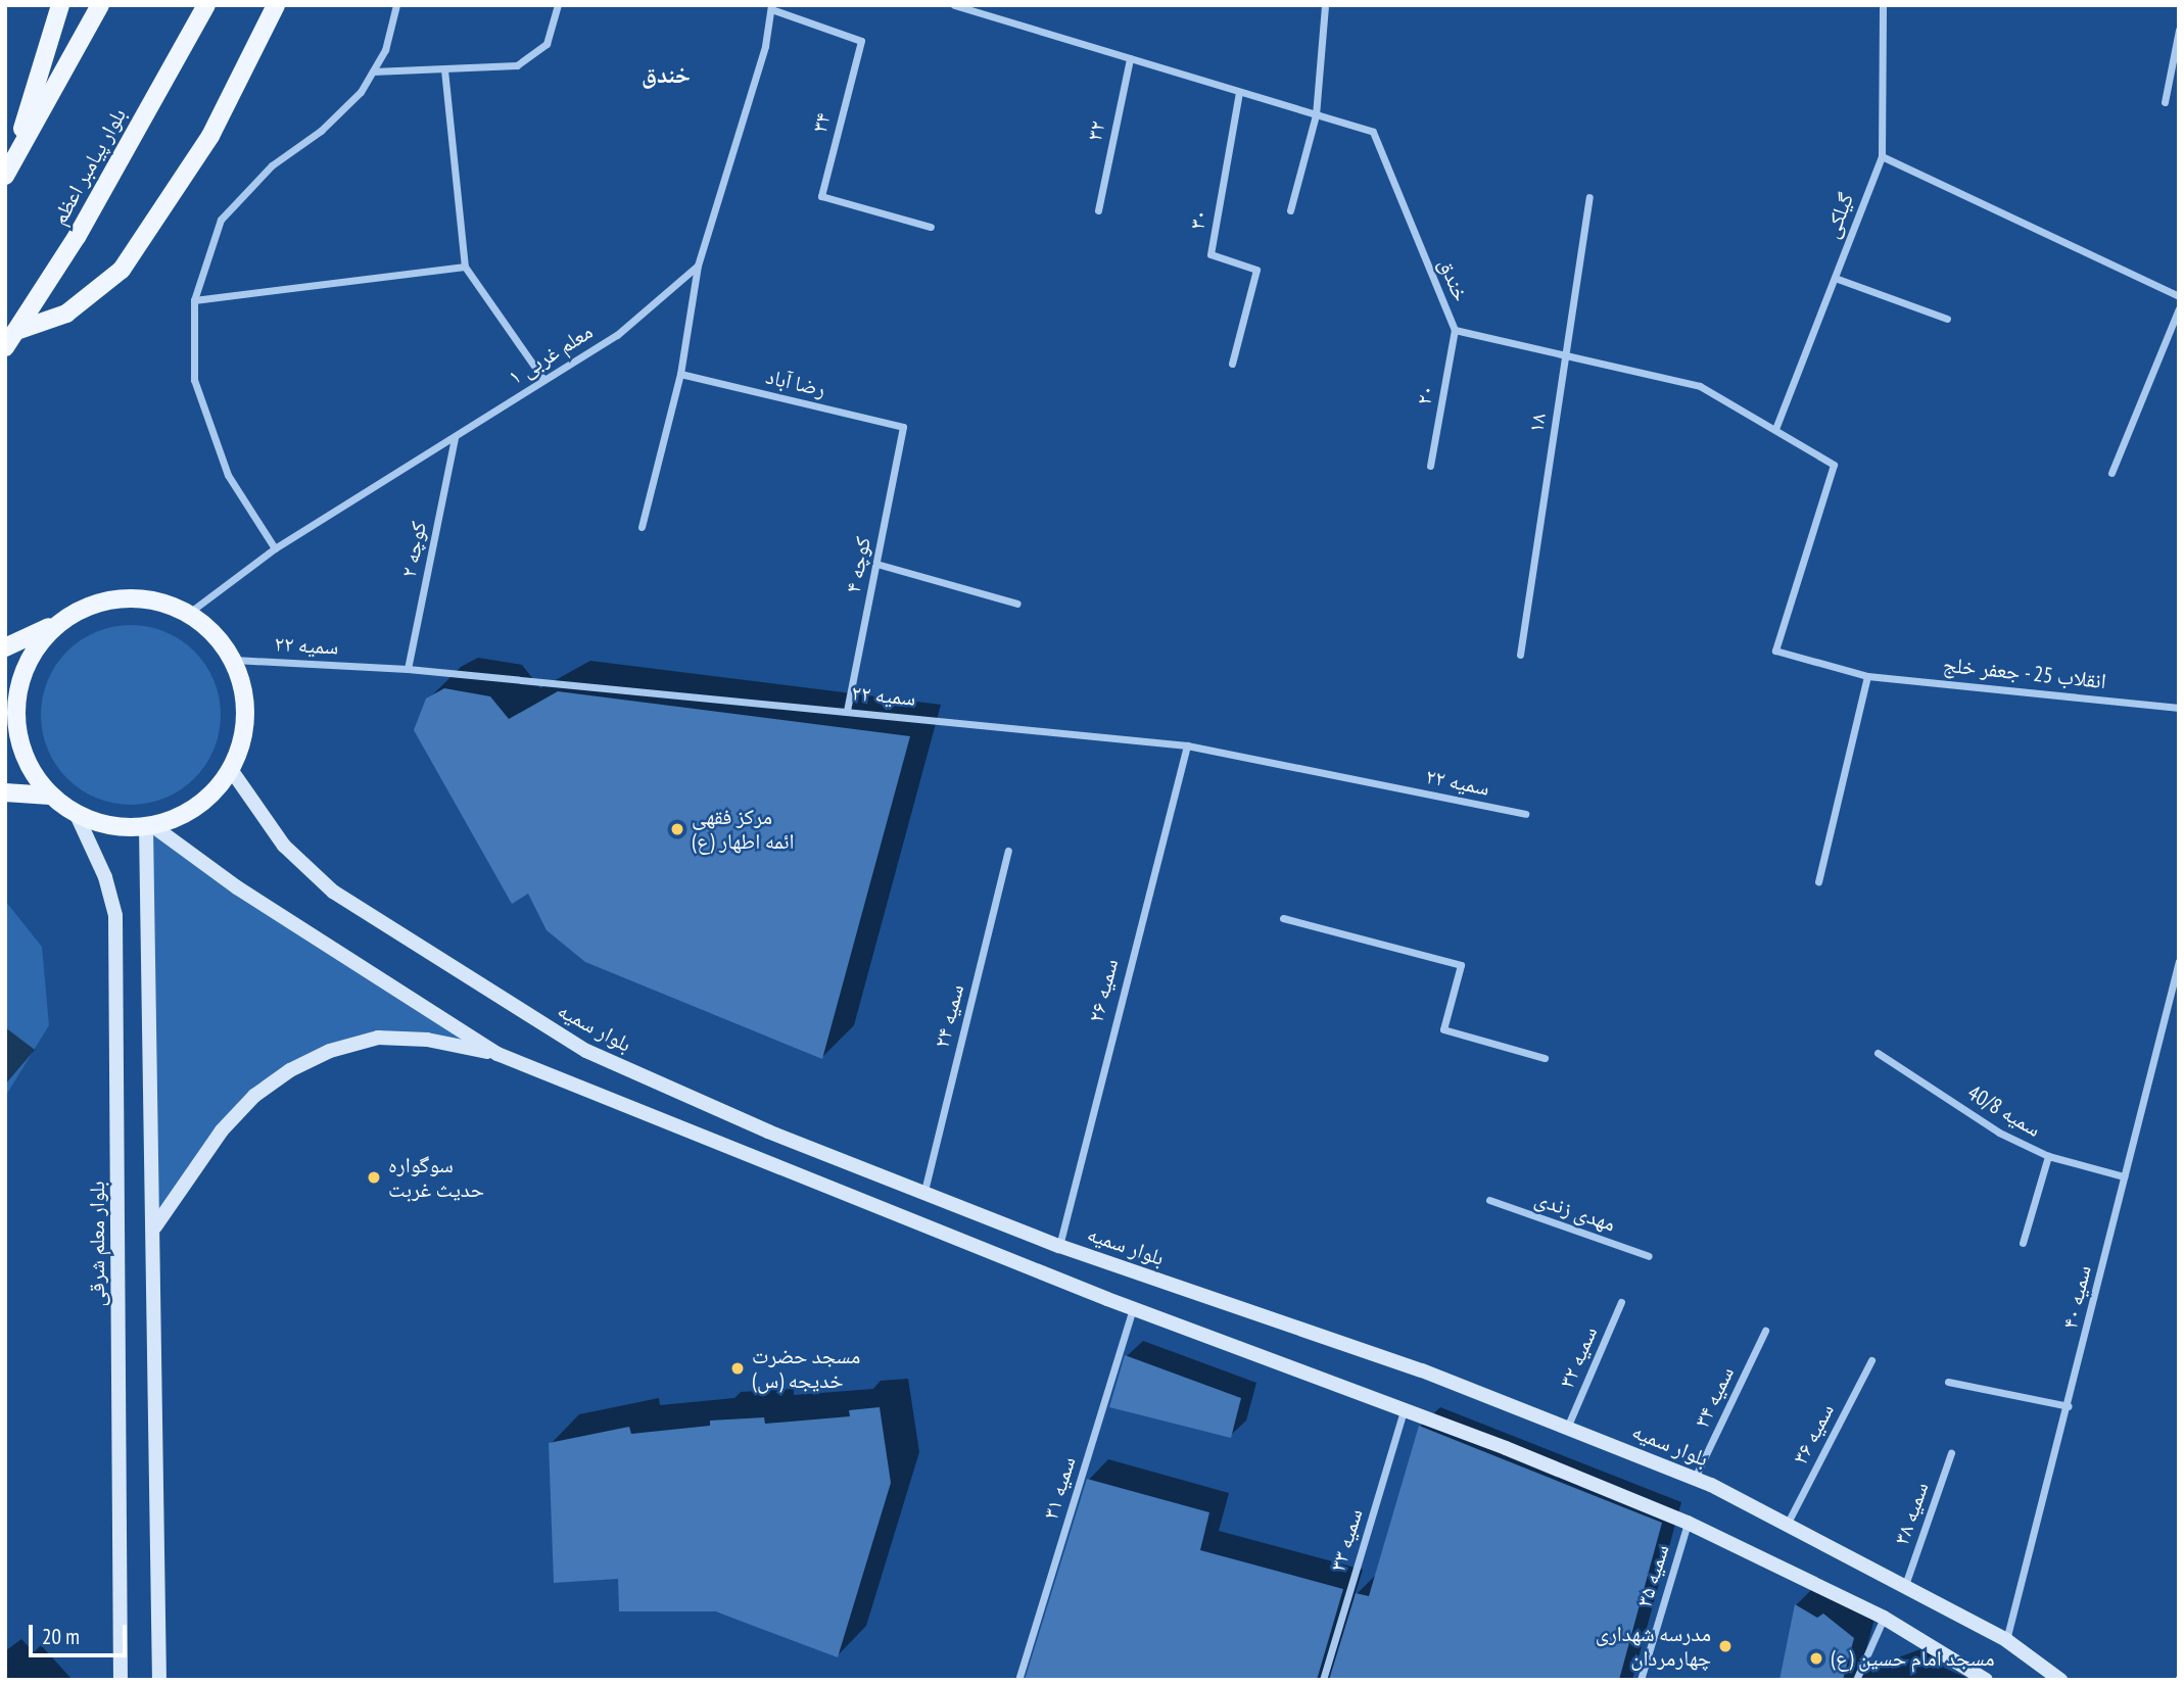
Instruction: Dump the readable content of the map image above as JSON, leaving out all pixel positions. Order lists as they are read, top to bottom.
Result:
{
  "streets": {
    "main road": ["بلوار پیامبر اعظم", "بلوار سمیه", "بلوار معلم شرقی"],
    "street": [
      "۳۴",
      "۳۲",
      "گیلکی",
      "۳۰",
      "خندق",
      "معلم غربی ۱",
      "رضا آباد",
      "۲۰",
      "۱۸",
      "کوچه ۲",
      "کوچه ۴",
      "سمیه ۲۲",
      "انقلاب 25 - جعفر خلج",
      "سمیه ۲۶",
      "سمیه ۲۴",
      "سمیه 40/8",
      "مهدی زندی",
      "سمیه ۴۰",
      "سمیه ۳۲",
      "سمیه ۳۴",
      "سمیه ۳۶",
      "سمیه ۳۱",
      "سمیه ۳۸",
      "سمیه ۳۳",
      "سمیه ۳۵"
    ]
  },
  "crossings": [
    ["۳۲", "خندق"],
    ["گیلکی", "خندق"],
    ["۳۰", "خندق"],
    ["خندق", "۲۰"],
    ["خندق", "۱۸"],
    ["خندق", "انقلاب 25 - جعفر خلج"],
    ["معلم غربی ۱", "کوچه ۲"],
    ["معلم غربی ۱", "سمیه ۲۲"],
    ["معلم غربی ۱", "بلوار سمیه"],
    ["معلم غربی ۱", "بلوار معلم شرقی"],
    ["رضا آباد", "کوچه ۴"],
    ["کوچه ۲", "سمیه ۲۲"],
    ["کوچه ۴", "سمیه ۲۲"],
    ["سمیه ۲۲", "سمیه ۲۶"],
    ["سمیه ۲۲", "بلوار سمیه"],
    ["سمیه ۲۲", "بلوار معلم شرقی"],
    ["سمیه ۲۶", "بلوار سمیه"],
    ["سمیه ۲۴", "بلوار سمیه"],
    ["بلوار سمیه", "بلوار معلم شرقی"],
    ["بلوار سمیه", "سمیه ۴۰"],
    ["بلوار سمیه", "سمیه ۳۲"],
    ["بلوار سمیه", "سمیه ۳۴"],
    ["بلوار سمیه", "سمیه ۳۶"],
    ["بلوار سمیه", "سمیه ۳۸"],
    ["سمیه 40/8", "سمیه ۴۰"]
  ],
  "districts": ["خندق"],
  "places": [
    "مرکز فقهی ائمه اطهار (ع)",
    "سوگواره حدیث غربت",
    "مسجد حضرت خدیجه (س)",
    "مدرسه شهداری چهارمردان",
    "مسجد امام حسین (ع)"
  ],
  "scale_bar": "20 m"
}
